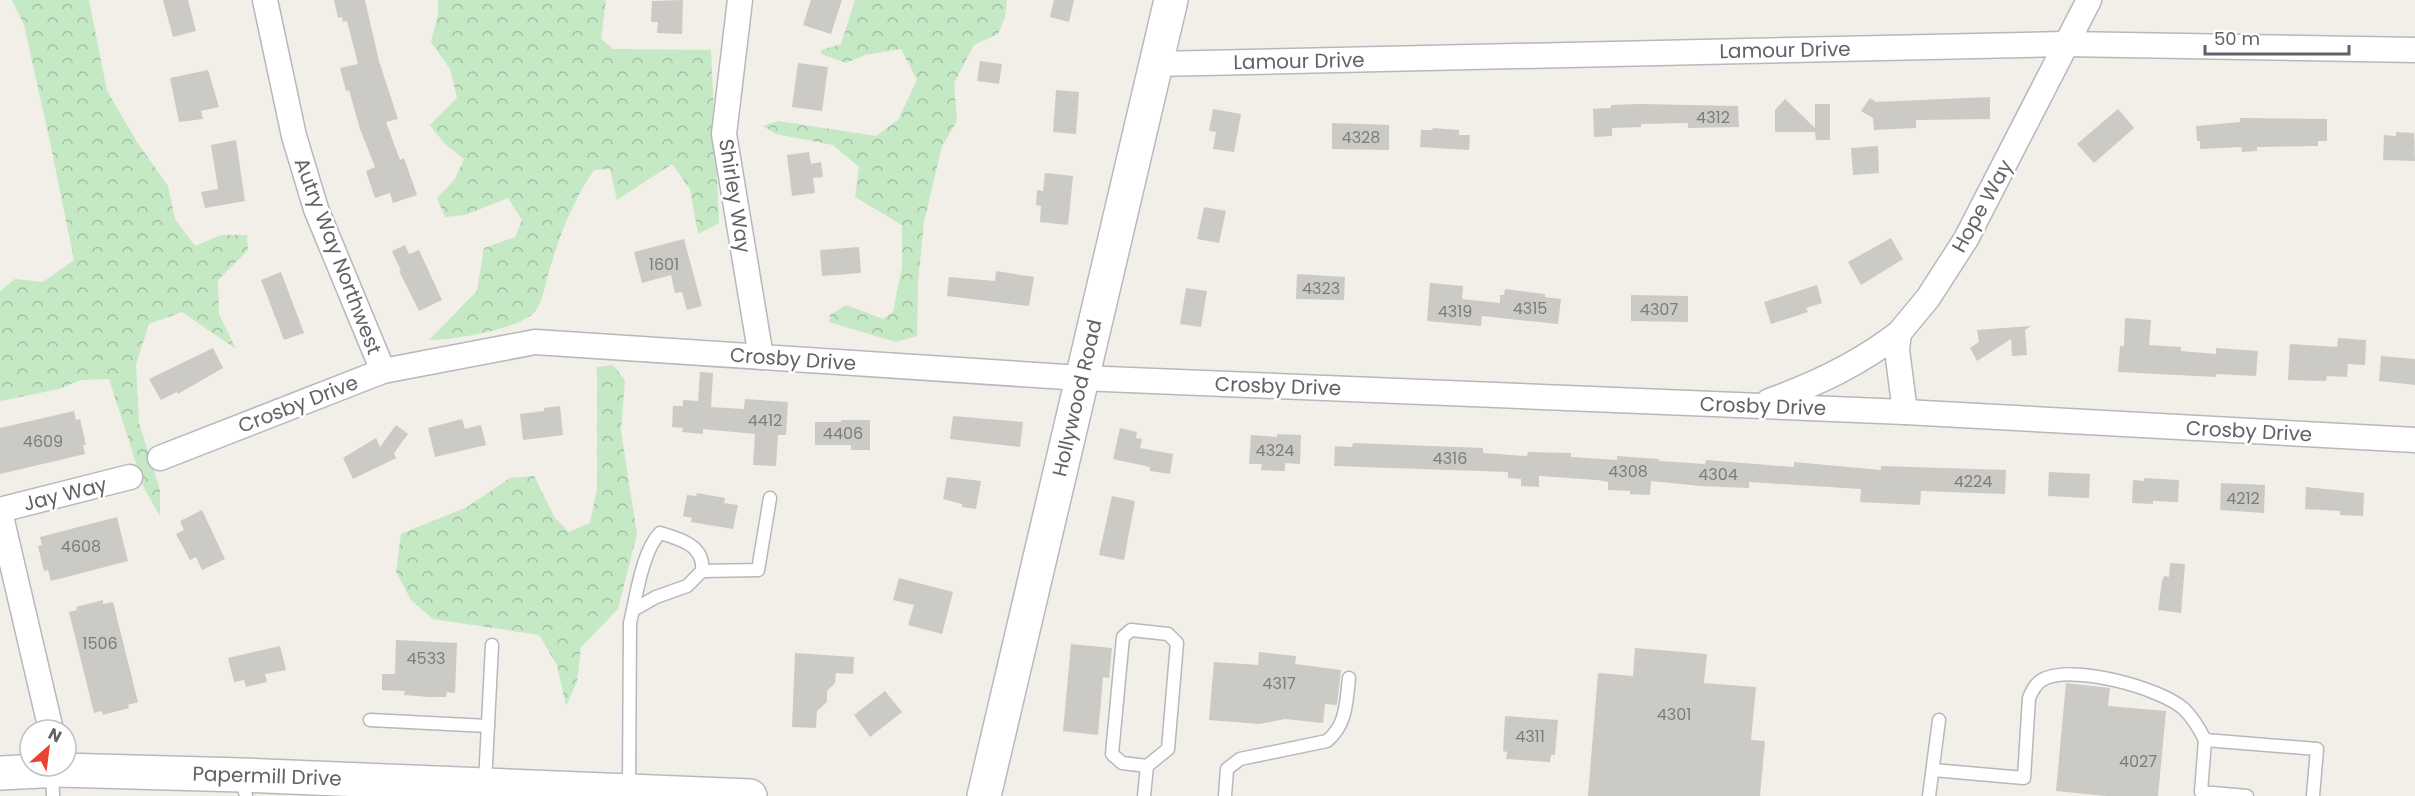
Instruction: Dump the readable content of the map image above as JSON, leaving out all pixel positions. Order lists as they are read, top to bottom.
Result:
{
  "streets": {
    "street": [
      "Lamour Drive",
      "Shirley Way",
      "Hope Way",
      "Autry Way Northwest",
      "Crosby Drive",
      "Hollywood Road",
      "Jay Way",
      "Papermill Drive"
    ]
  },
  "crossings": [
    ["Lamour Drive", "Hope Way"],
    ["Lamour Drive", "Hollywood Road"],
    ["Shirley Way", "Crosby Drive"],
    ["Hope Way", "Crosby Drive"],
    ["Autry Way Northwest", "Crosby Drive"],
    ["Crosby Drive", "Hollywood Road"]
  ],
  "house_numbers": [
    "4312",
    "4328",
    "1601",
    "4323",
    "4315",
    "4307",
    "4319",
    "4412",
    "4406",
    "4609",
    "4324",
    "4316",
    "4308",
    "4304",
    "4224",
    "4212",
    "4608",
    "1506",
    "4533",
    "4317",
    "4301",
    "4311",
    "4027"
  ],
  "scale_bar": "50 m",
  "north": "top right"
}
